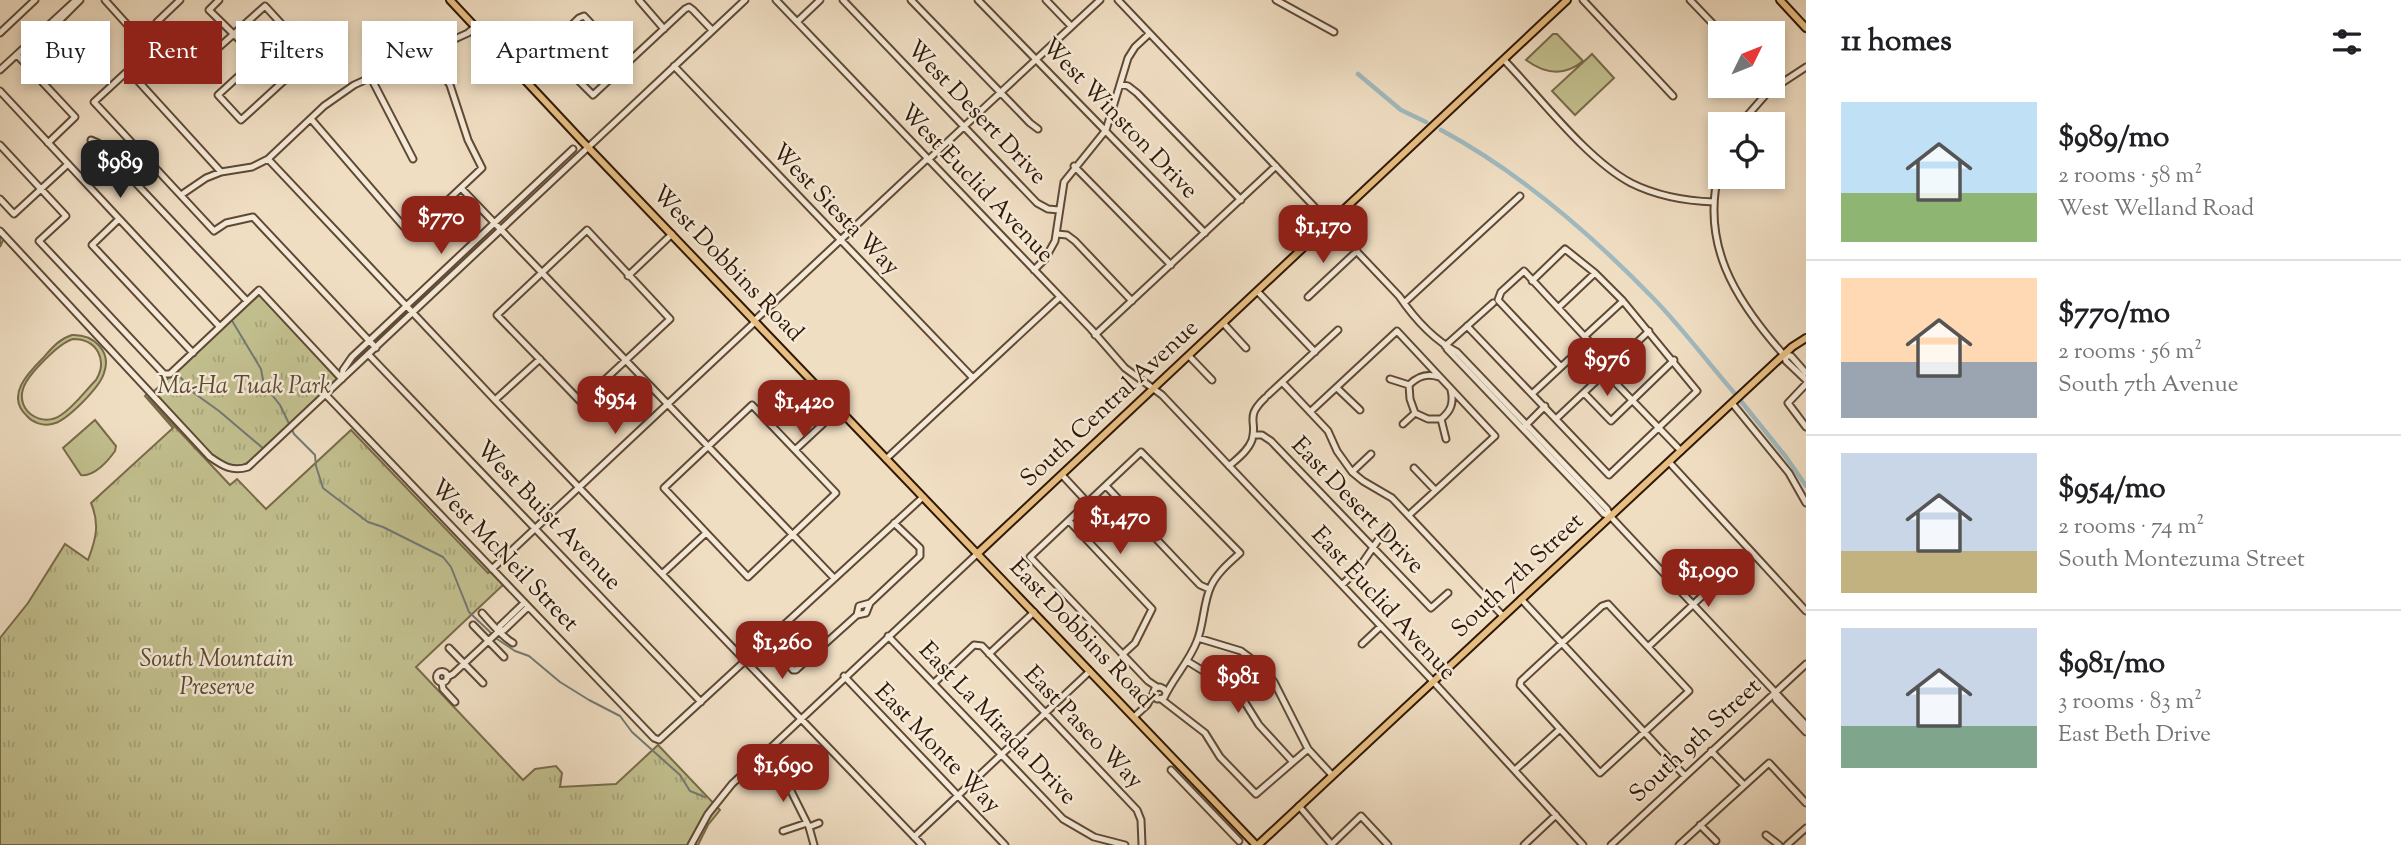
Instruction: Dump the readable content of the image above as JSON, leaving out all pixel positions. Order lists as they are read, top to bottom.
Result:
{
  "streets": {
    "main road": [
      "West Dobbins Road",
      "South Central Avenue",
      "South 7th Street",
      "East Dobbins Road"
    ],
    "street": [
      "West Desert Drive",
      "West Winston Drive",
      "West Euclid Avenue",
      "West Siesta Way",
      "East Desert Drive",
      "West Buist Avenue",
      "West McNeil Street",
      "East Euclid Avenue",
      "East La Mirada Drive",
      "East Paseo Way",
      "South 9th Street",
      "East Monte Way"
    ]
  },
  "crossings": [
    ["West Euclid Avenue", "South Central Avenue"],
    ["West Euclid Avenue", "East Euclid Avenue"],
    ["West Dobbins Road", "South Central Avenue"],
    ["West Dobbins Road", "East Dobbins Road"],
    ["South Central Avenue", "East Euclid Avenue"],
    ["South Central Avenue", "East Dobbins Road"],
    ["South Central Avenue", "East La Mirada Drive"],
    ["South Central Avenue", "East Monte Way"],
    ["West Buist Avenue", "West McNeil Street"],
    ["South 7th Street", "East Euclid Avenue"],
    ["South 7th Street", "East Dobbins Road"],
    ["East La Mirada Drive", "East Paseo Way"]
  ],
  "parks": ["Ma-Ha Tuak Park", "South Mountain Preserve"],
  "north": "top right",
  "page": {
    "heading": "11 homes",
    "chip": [
      "Buy",
      "Rent",
      "Filters",
      "New",
      "Apartment"
    ],
    "list": [
      {
        "name": "$989/mo",
        "note": "2 rooms · 58 m² · West Welland Road"
      },
      {
        "name": "$770/mo",
        "note": "2 rooms · 56 m² · South 7th Avenue"
      },
      {
        "name": "$954/mo",
        "note": "2 rooms · 74 m² · South Montezuma Street"
      },
      {
        "name": "$981/mo",
        "note": "3 rooms · 83 m² · East Beth Drive"
      }
    ],
    "price": [
      "$989",
      "$770",
      "$1,170",
      "$976",
      "$954",
      "$1,420",
      "$1,470",
      "$1,090",
      "$1,260",
      "$981",
      "$1,690"
    ]
  }
}
